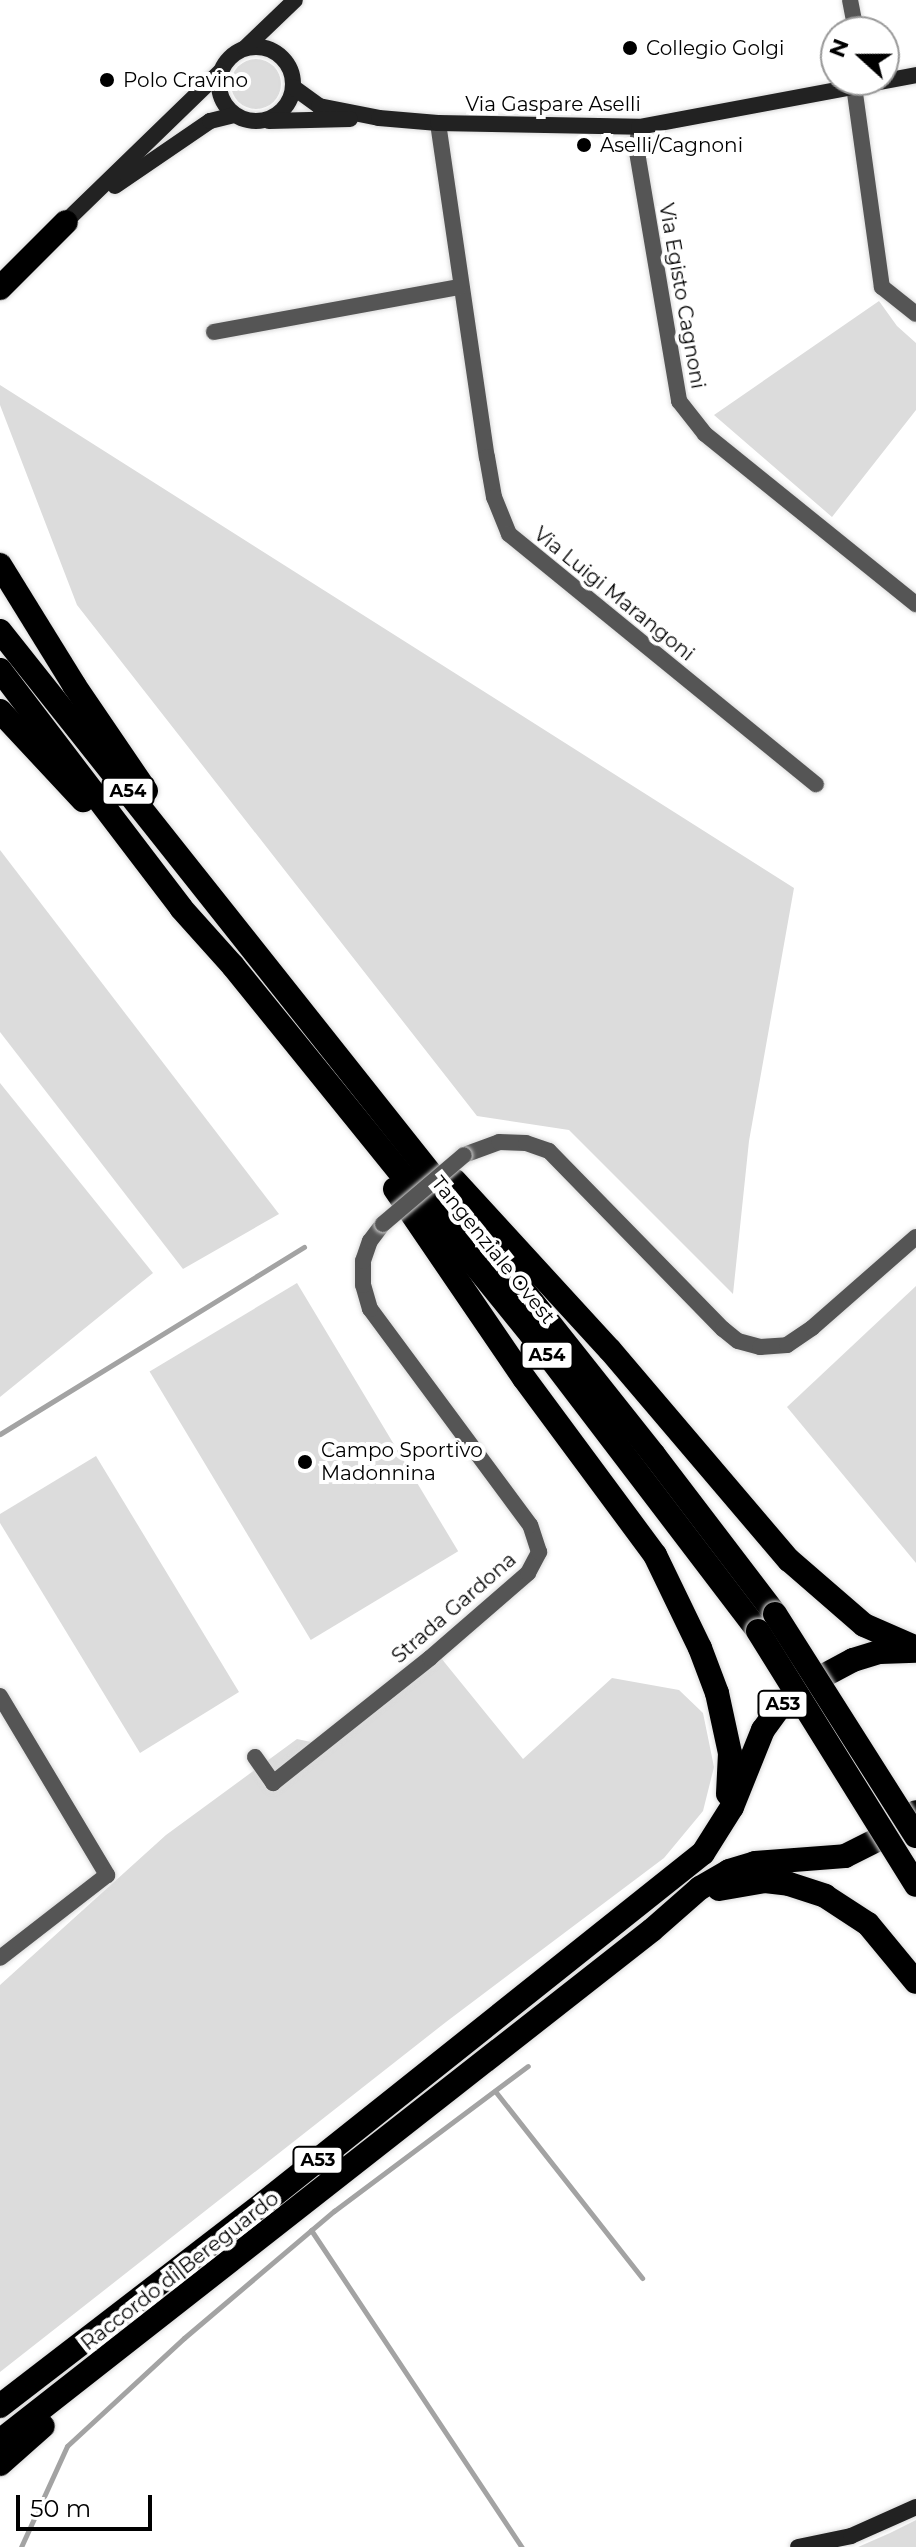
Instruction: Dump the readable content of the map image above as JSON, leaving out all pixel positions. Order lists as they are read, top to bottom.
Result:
{
  "streets": {
    "highway": [
      "A54",
      "Tangenziale Ovest",
      "A53",
      "Raccordo di Bereguardo"
    ],
    "street": [
      "Via Gaspare Aselli",
      "Via Egisto Cagnoni",
      "Via Luigi Marangoni",
      "Strada Gardona"
    ]
  },
  "crossings": [
    ["Via Gaspare Aselli", "Via Egisto Cagnoni"],
    ["Via Gaspare Aselli", "Via Luigi Marangoni"],
    ["A53", "Raccordo di Bereguardo"]
  ],
  "places": [
    "Collegio Golgi",
    "Polo Cravino",
    "Aselli/Cagnoni",
    "Campo Sportivo Madonnina"
  ],
  "scale_bar": "50 m",
  "north": "left"
}
